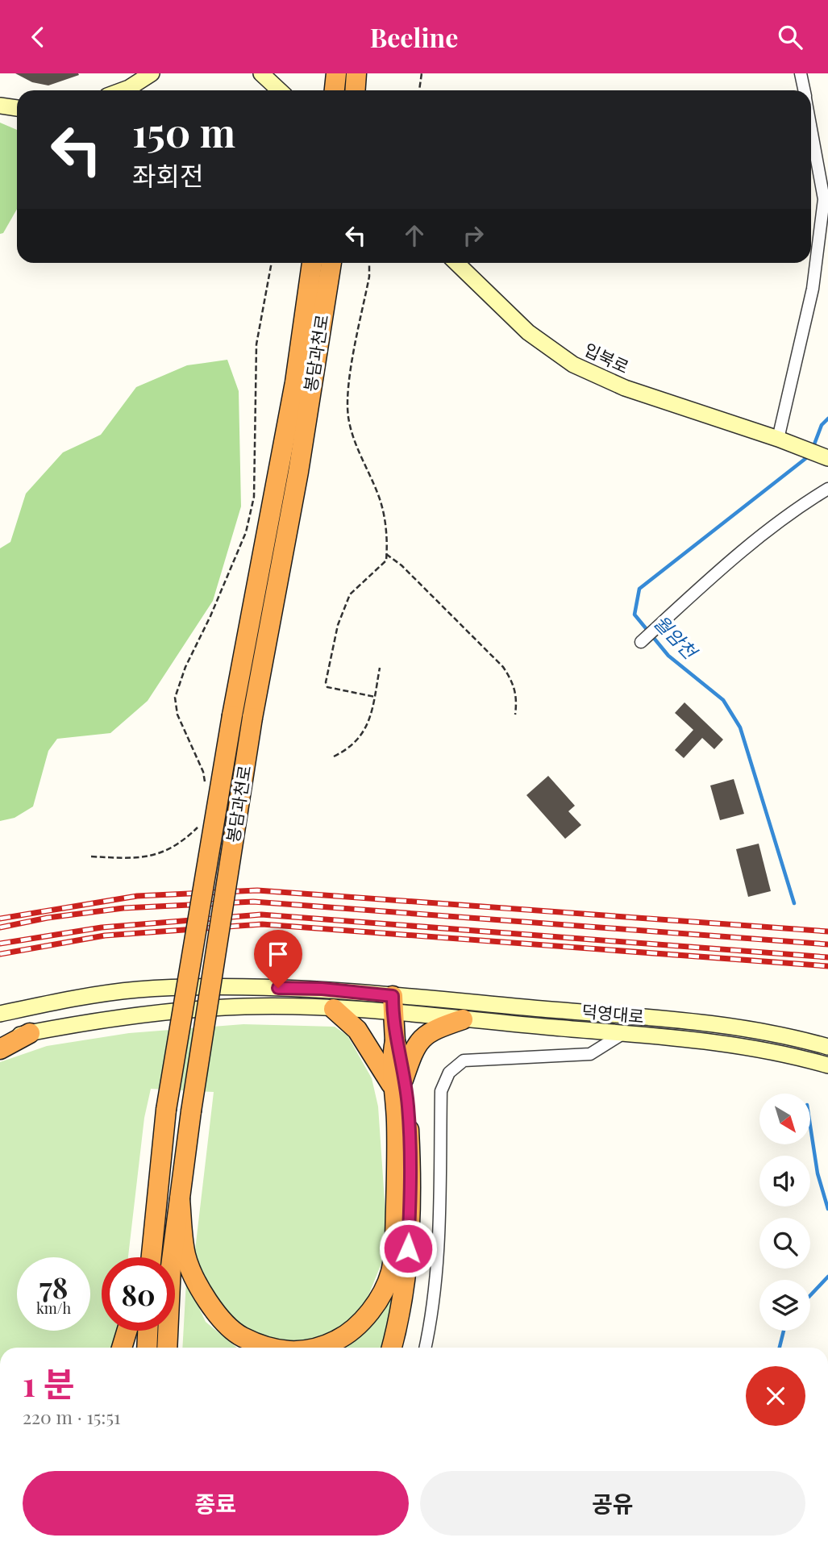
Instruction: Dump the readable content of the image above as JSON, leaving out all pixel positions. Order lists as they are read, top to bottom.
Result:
{
  "streets": {
    "highway": ["봉담과천로"],
    "street": ["입북로", "덕영대로"]
  },
  "water": ["월암천"],
  "north": "bottom right",
  "page": {
    "header": "Beeline",
    "turn": ["150 m", "좌회전"],
    "speed": "78 km/h",
    "limit": "80",
    "heading": ["1 분", "220 m · 15:51"],
    "buttons": ["종료", "공유"]
  }
}
